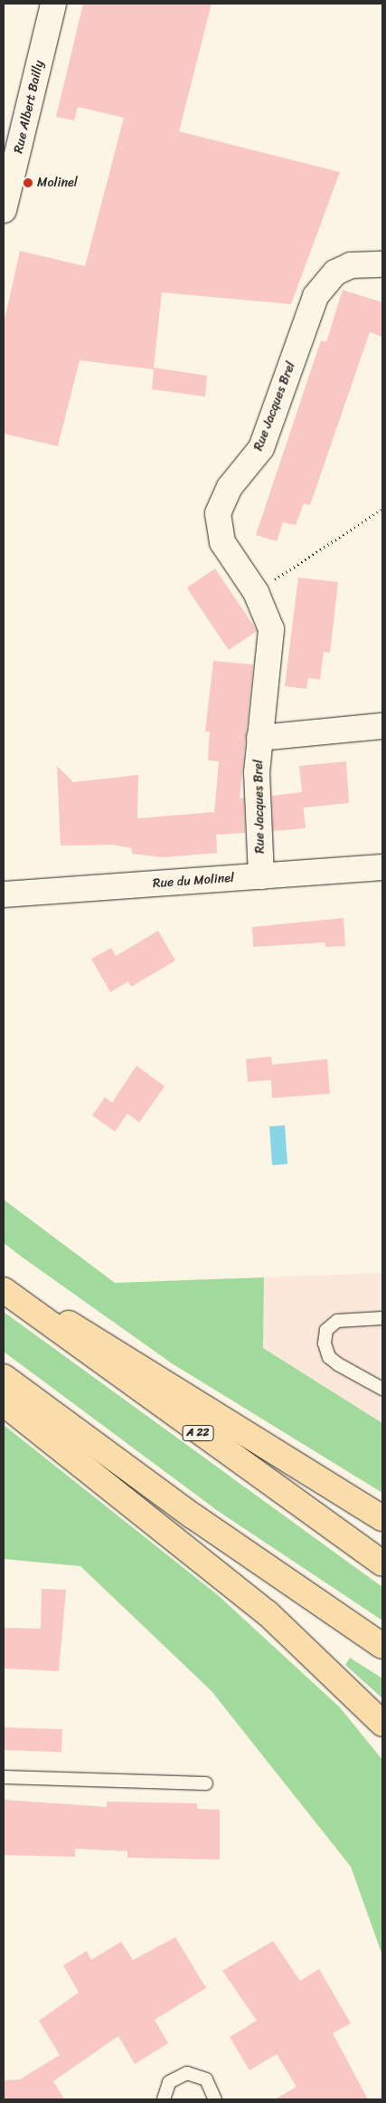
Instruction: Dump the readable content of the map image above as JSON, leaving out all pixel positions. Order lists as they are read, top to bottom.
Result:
{
  "streets": {
    "highway": ["A 22"],
    "street": ["Rue Albert Bailly", "Rue Jacques Brel", "Rue du Molinel"]
  },
  "crossings": [
    ["Rue Jacques Brel", "Rue du Molinel"]
  ],
  "places": ["Molinel"]
}
